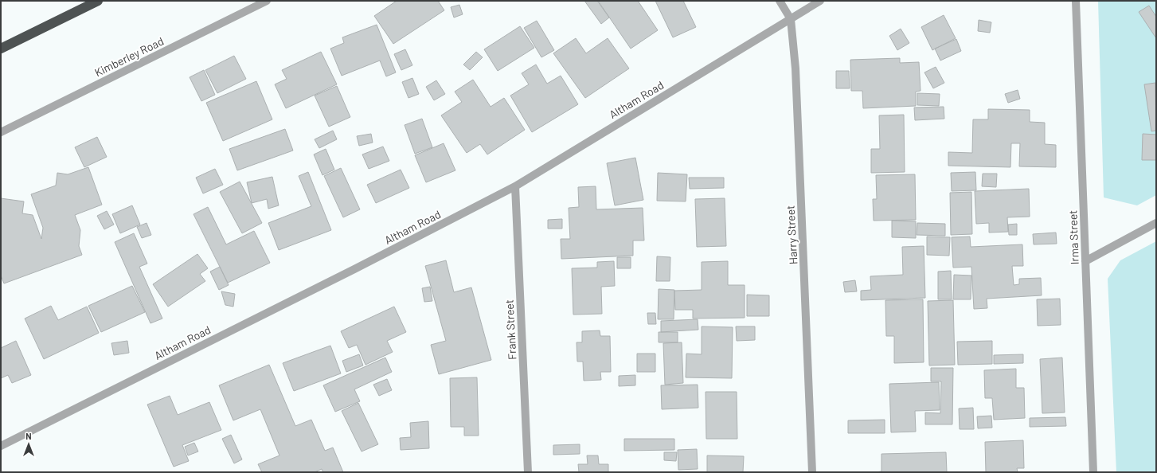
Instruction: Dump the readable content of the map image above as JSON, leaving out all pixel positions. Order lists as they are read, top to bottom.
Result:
{
  "streets": {
    "street": [
      "Kimberley Road",
      "Altham Road",
      "Harry Street",
      "Irma Street",
      "Frank Street"
    ]
  },
  "crossings": [
    ["Altham Road", "Harry Street"],
    ["Altham Road", "Frank Street"]
  ],
  "north": "top"
}
